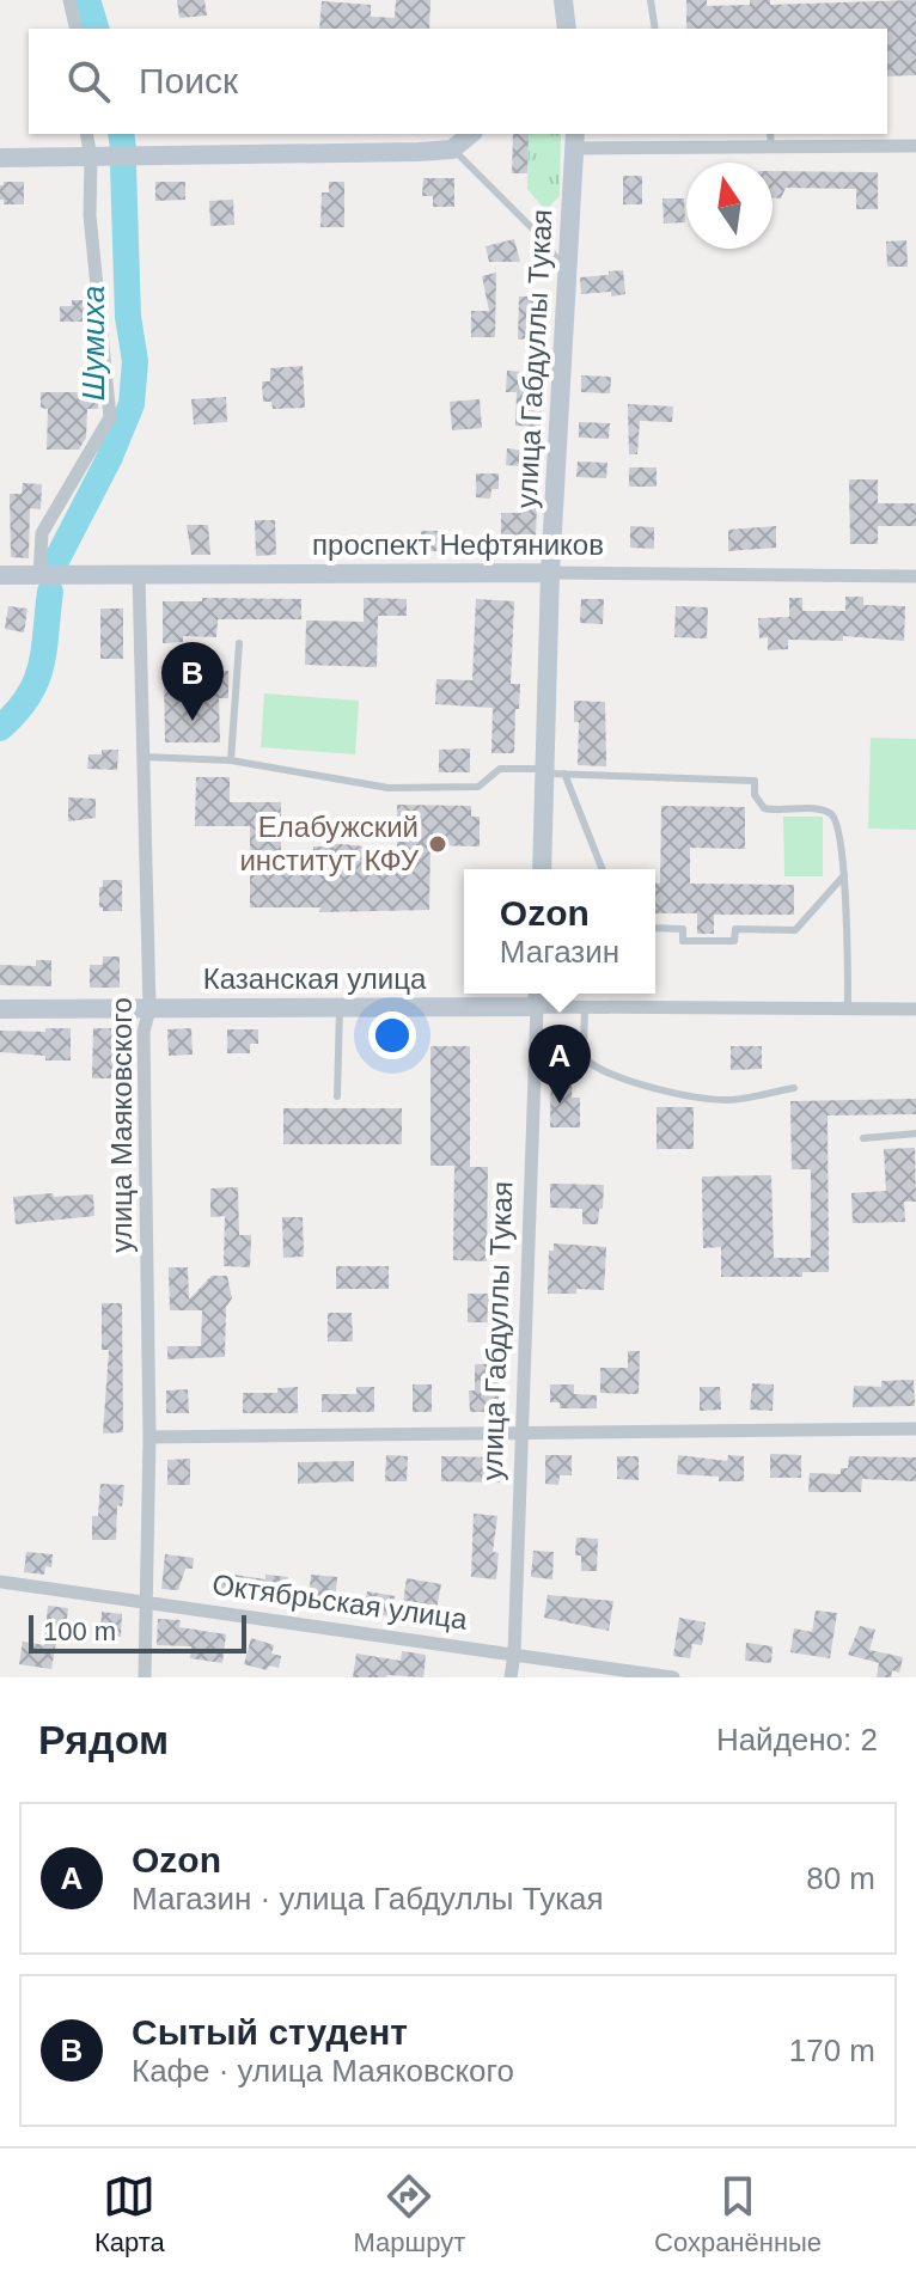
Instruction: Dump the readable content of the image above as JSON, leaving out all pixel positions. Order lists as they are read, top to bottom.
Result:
{
  "streets": {
    "main road": ["улица Габдуллы Тукая", "проспект Нефтяников", "Казанская улица"],
    "street": ["улица Маяковского", "Октябрьская улица"]
  },
  "crossings": [
    ["улица Габдуллы Тукая", "проспект Нефтяников"],
    ["улица Габдуллы Тукая", "Казанская улица"],
    ["улица Габдуллы Тукая", "Октябрьская улица"],
    ["проспект Нефтяников", "улица Маяковского"],
    ["Казанская улица", "улица Маяковского"],
    ["улица Маяковского", "Октябрьская улица"]
  ],
  "water": ["Шумиха"],
  "places": ["Елабужский институт КФУ"],
  "scale_bar": "100 m",
  "north": "top",
  "page": {
    "search": "Поиск",
    "pins": ["B", "A"],
    "popup": ["Ozon", "Магазин"],
    "scale": "100 m",
    "heading": ["Рядом", "Найдено: 2"],
    "list": [
      {
        "mark": "A",
        "name": "Ozon",
        "note": "Магазин · улица Габдуллы Тукая",
        "value": "80 m"
      },
      {
        "mark": "B",
        "name": "Сытый студент",
        "note": "Кафе · улица Маяковского",
        "value": "170 m"
      }
    ],
    "nav": ["Карта", "Маршрут", "Сохранённые"]
  }
}
